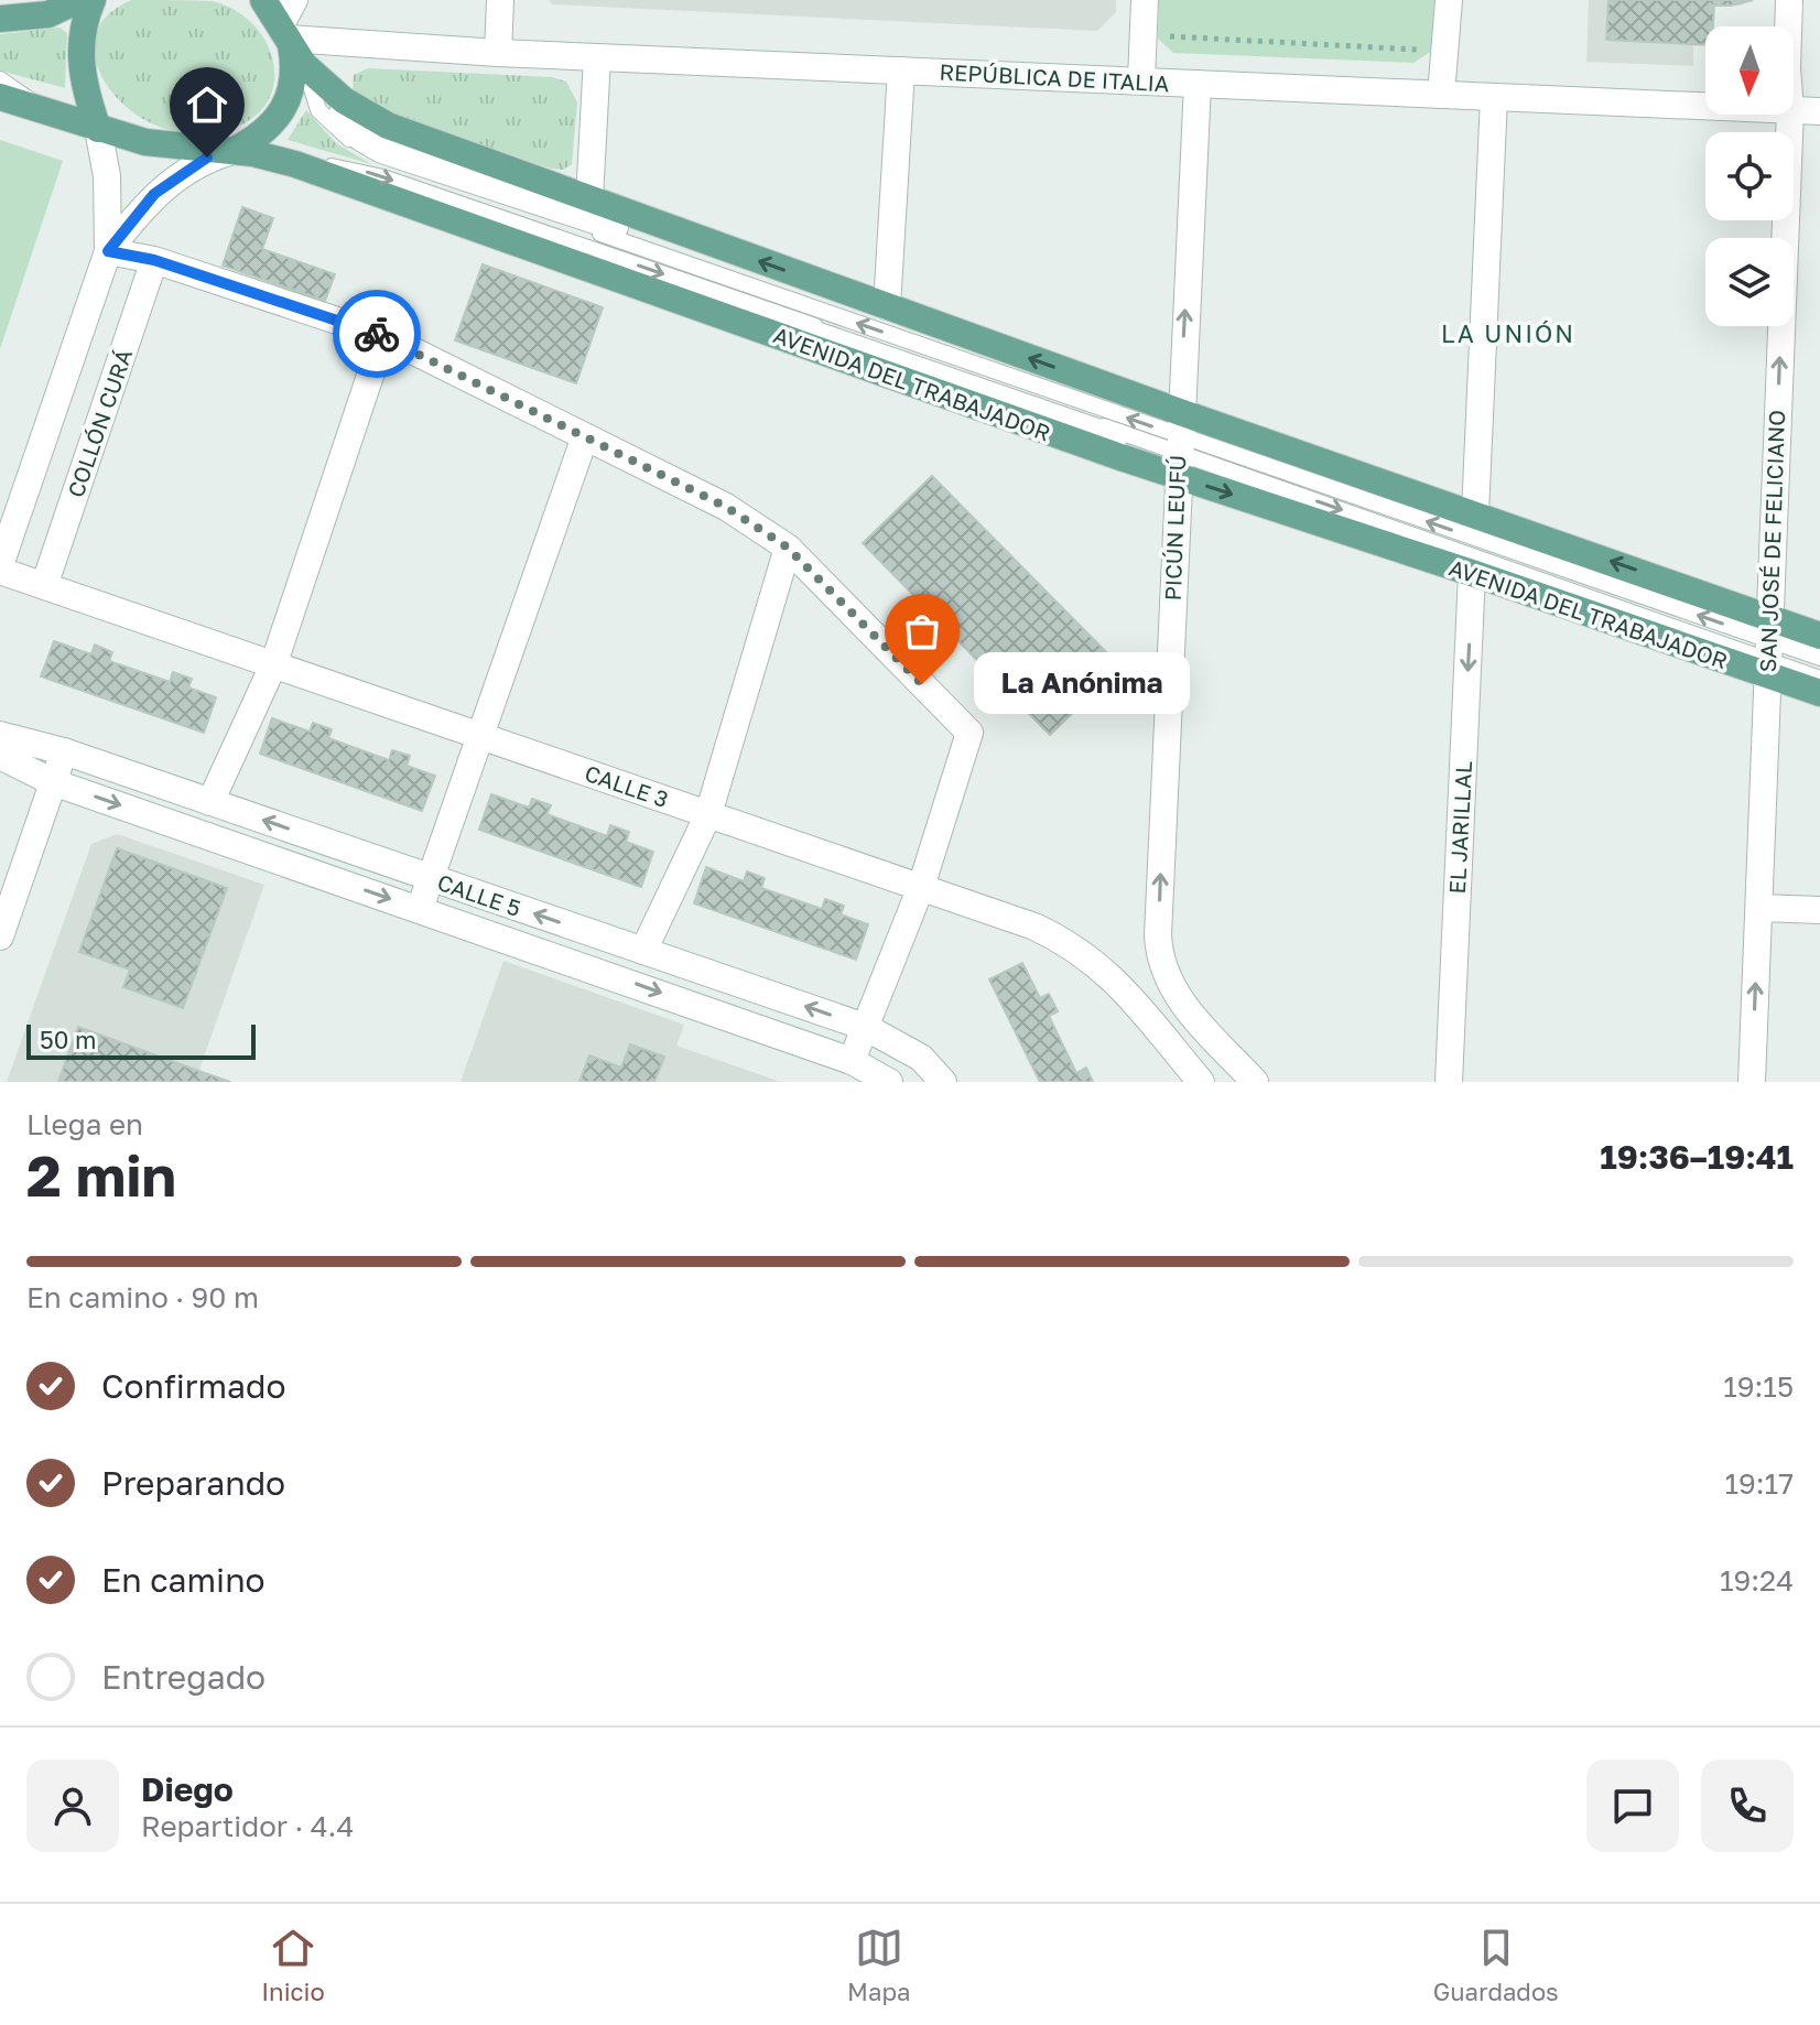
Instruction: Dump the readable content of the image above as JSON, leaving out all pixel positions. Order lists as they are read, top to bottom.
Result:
{
  "streets": {
    "main road": ["AVENIDA DEL TRABAJADOR"],
    "street": [
      "REPÚBLICA DE ITALIA",
      "COLLÓN CURÁ",
      "PICÚN LEUFÚ",
      "SAN JOSÉ DE FELICIANO",
      "CALLE 3",
      "EL JARILLAL",
      "CALLE 5"
    ]
  },
  "crossings": [
    ["REPÚBLICA DE ITALIA", "AVENIDA DEL TRABAJADOR"],
    ["REPÚBLICA DE ITALIA", "PICÚN LEUFÚ"],
    ["AVENIDA DEL TRABAJADOR", "PICÚN LEUFÚ"],
    ["AVENIDA DEL TRABAJADOR", "SAN JOSÉ DE FELICIANO"],
    ["AVENIDA DEL TRABAJADOR", "EL JARILLAL"],
    ["COLLÓN CURÁ", "CALLE 3"]
  ],
  "one_way": ["PICÚN LEUFÚ", "SAN JOSÉ DE FELICIANO", "EL JARILLAL"],
  "districts": ["LA UNIÓN"],
  "places": ["La Anónima"],
  "scale_bar": "50 m",
  "north": "bottom",
  "page": {
    "bubble": "La Anónima",
    "scale": "50 m",
    "heading": ["2 min", "Llega en", "19:36–19:41"],
    "panel": ["Diego", "Repartidor · 4.4"],
    "bar": "En camino · 90 m",
    "list": [
      ["Confirmado", "19:15"],
      ["Preparando", "19:17"],
      ["En camino", "19:24"],
      "Entregado"
    ],
    "tabs": ["Inicio", "Mapa", "Guardados"]
  }
}
